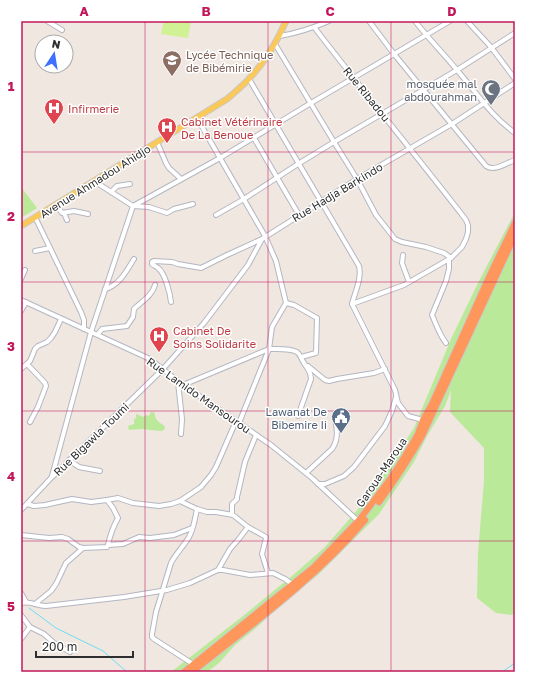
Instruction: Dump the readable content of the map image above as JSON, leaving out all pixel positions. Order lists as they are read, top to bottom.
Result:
{
  "streets": {
    "highway": ["Garoua-Maroua"],
    "main road": ["Avenue Ahmadou Ahidjo"],
    "street": [
      "Rue Ribadou",
      "Rue Hadja Barkindo",
      "Rue Lamido Mansourou",
      "Rue Bigawla Toumi"
    ]
  },
  "crossings": [
    ["Rue Ribadou", "Rue Hadja Barkindo"],
    ["Rue Hadja Barkindo", "Rue Bigawla Toumi"],
    ["Rue Lamido Mansourou", "Rue Bigawla Toumi"],
    ["Rue Lamido Mansourou", "Garoua-Maroua"]
  ],
  "places": {
    "school or university": ["Lycée Technique de Bibémirie"],
    "mosque": ["mosquée mal abdourahman"],
    "hospital": ["Infirmerie", "Cabinet Vétérinaire De La Benoue", "Cabinet De Soins Solidarite"],
    "public building": ["Lawanat De Bibemire Ii"]
  },
  "scale_bar": "200 m",
  "north": "top",
  "grid": {
    "columns": [
      "A",
      "B",
      "C",
      "D"
    ],
    "rows": [
      "1",
      "2",
      "3",
      "4",
      "5"
    ]
  }
}
